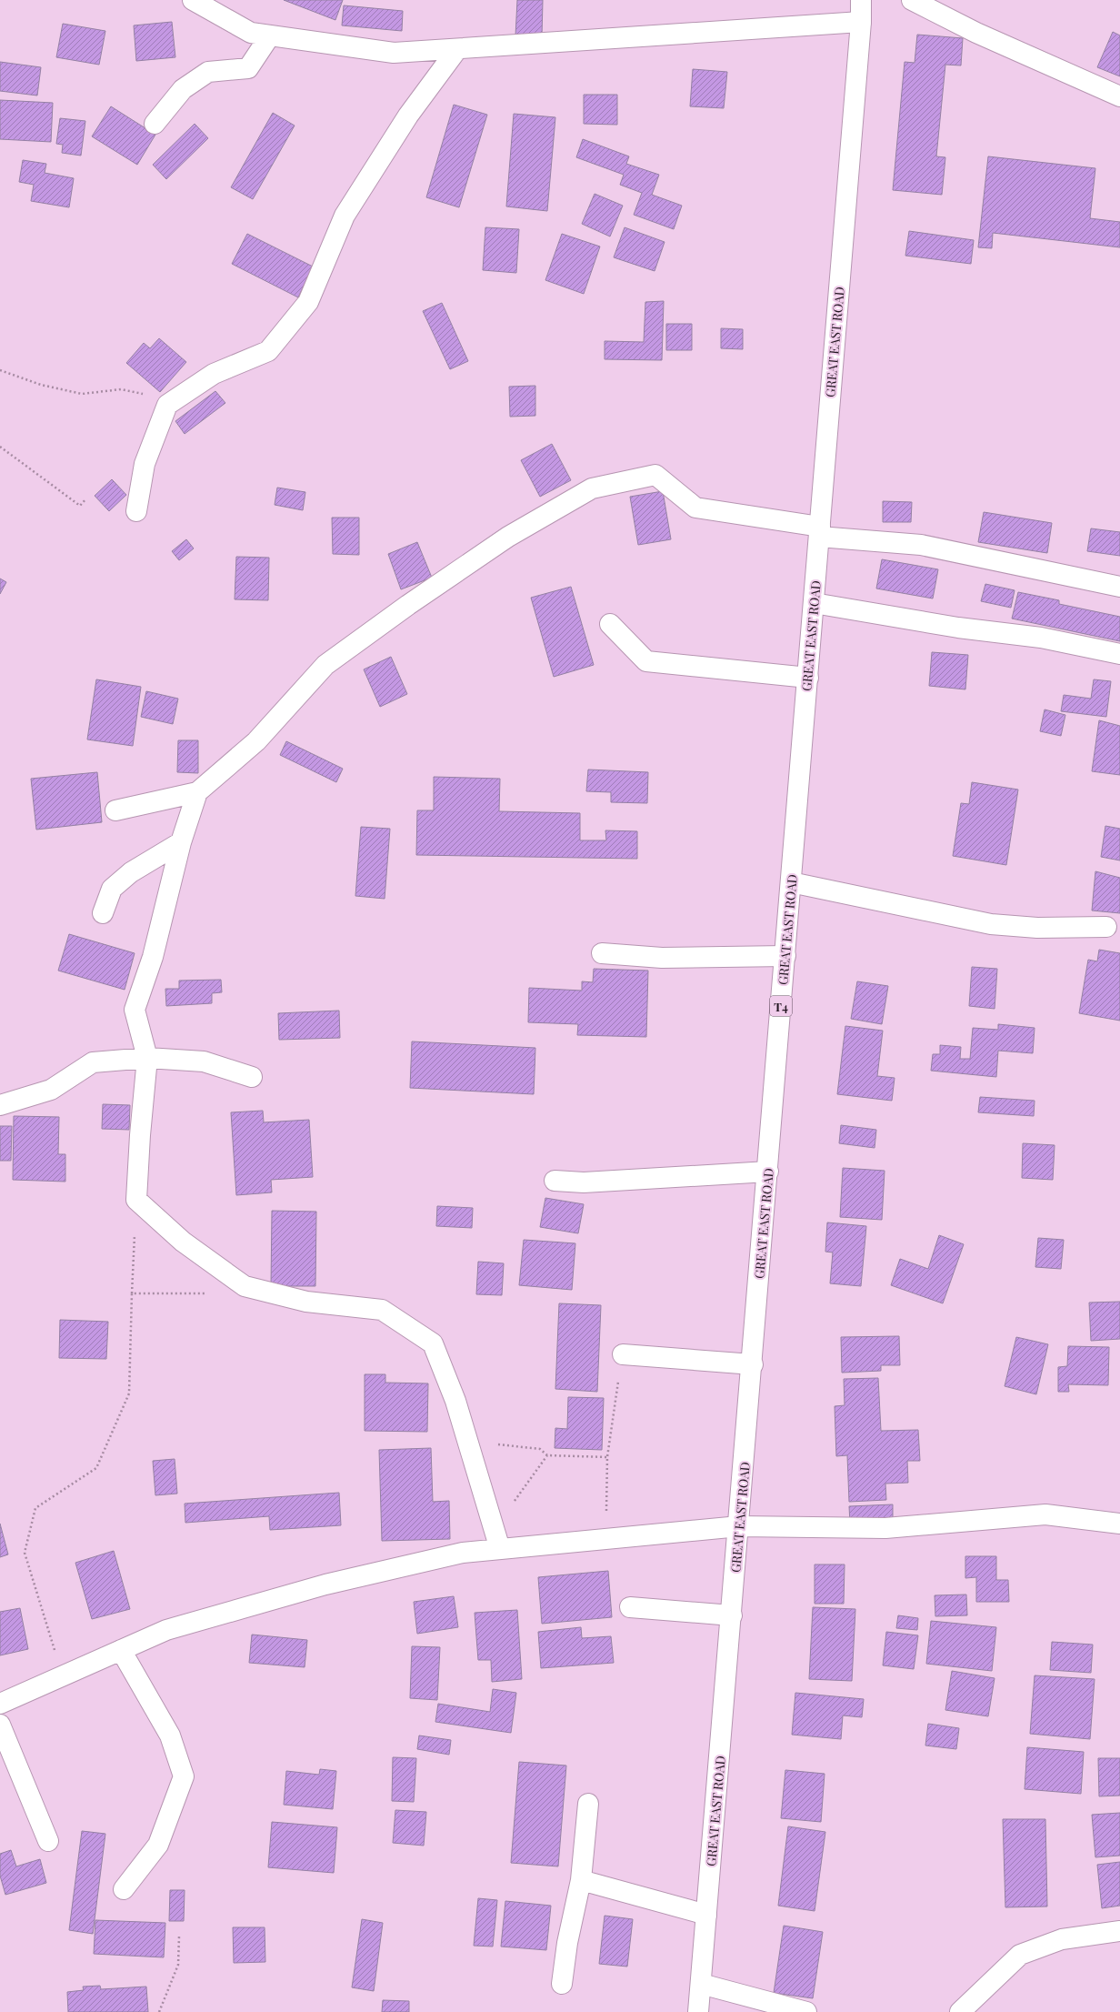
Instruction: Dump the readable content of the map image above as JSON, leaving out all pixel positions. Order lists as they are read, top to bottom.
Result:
{
  "streets": {
    "main road": ["GREAT EAST ROAD", "T4"]
  }
}
